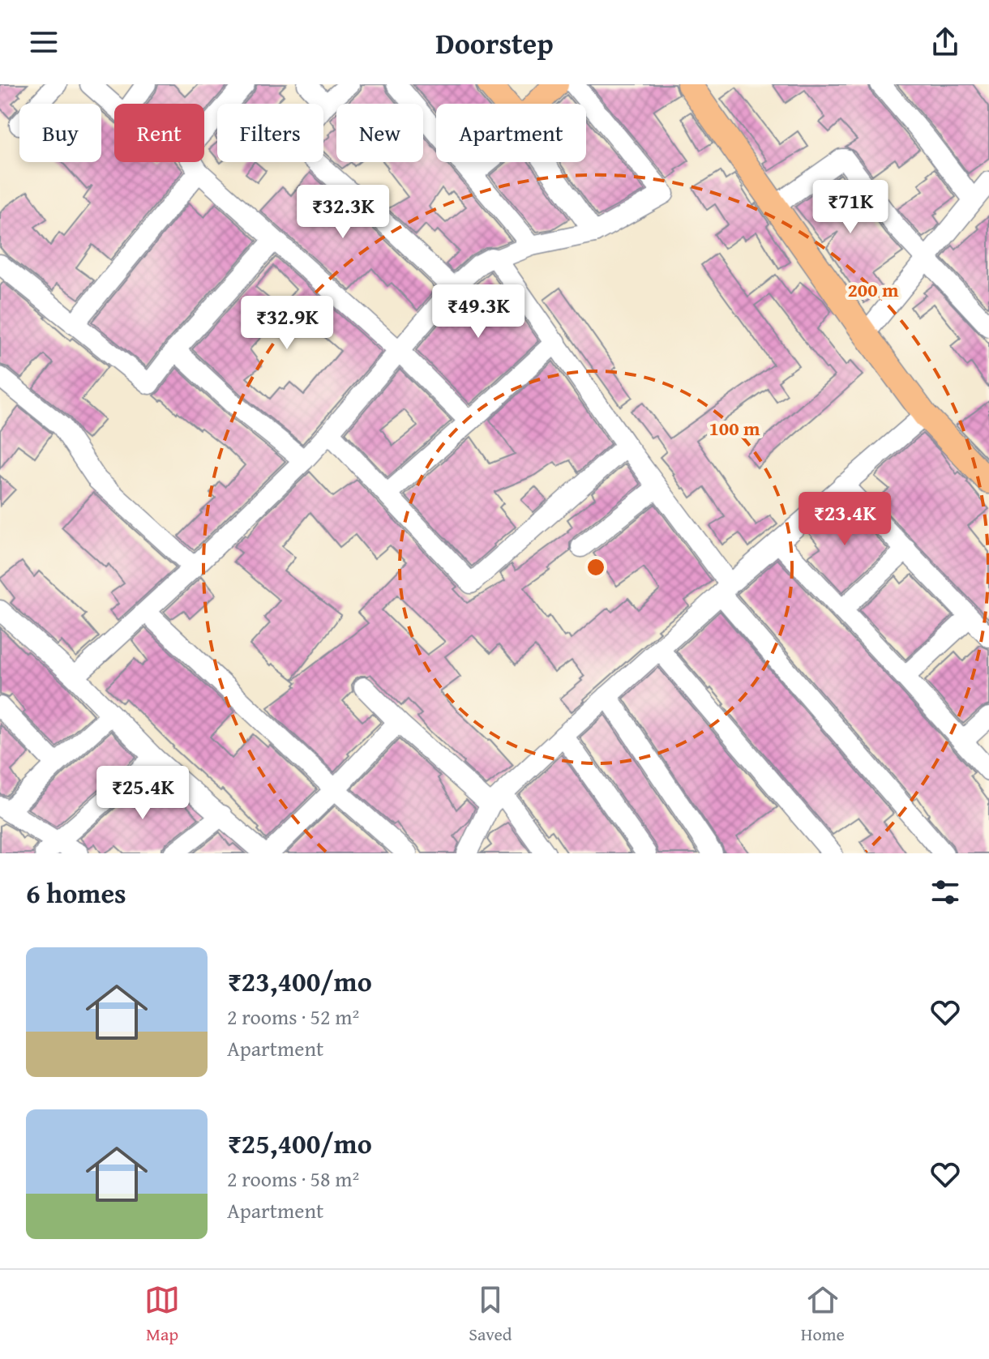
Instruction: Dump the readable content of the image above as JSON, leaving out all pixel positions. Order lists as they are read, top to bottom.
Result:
{
  "page": {
    "header": "Doorstep",
    "chip": [
      "Buy",
      "Rent",
      "Filters",
      "New",
      "Apartment"
    ],
    "price": [
      "₹71K",
      "₹32.3K",
      "₹49.3K",
      "₹32.9K",
      "₹23.4K",
      "₹25.4K"
    ],
    "heading": "6 homes",
    "list": [
      {
        "name": "₹23,400/mo",
        "note": "2 rooms · 52 m² · Apartment"
      },
      {
        "name": "₹25,400/mo",
        "note": "2 rooms · 58 m² · Apartment"
      }
    ],
    "tabs": ["Map", "Saved", "Home"]
  },
  "rings": ["200 m", "100 m"]
}
